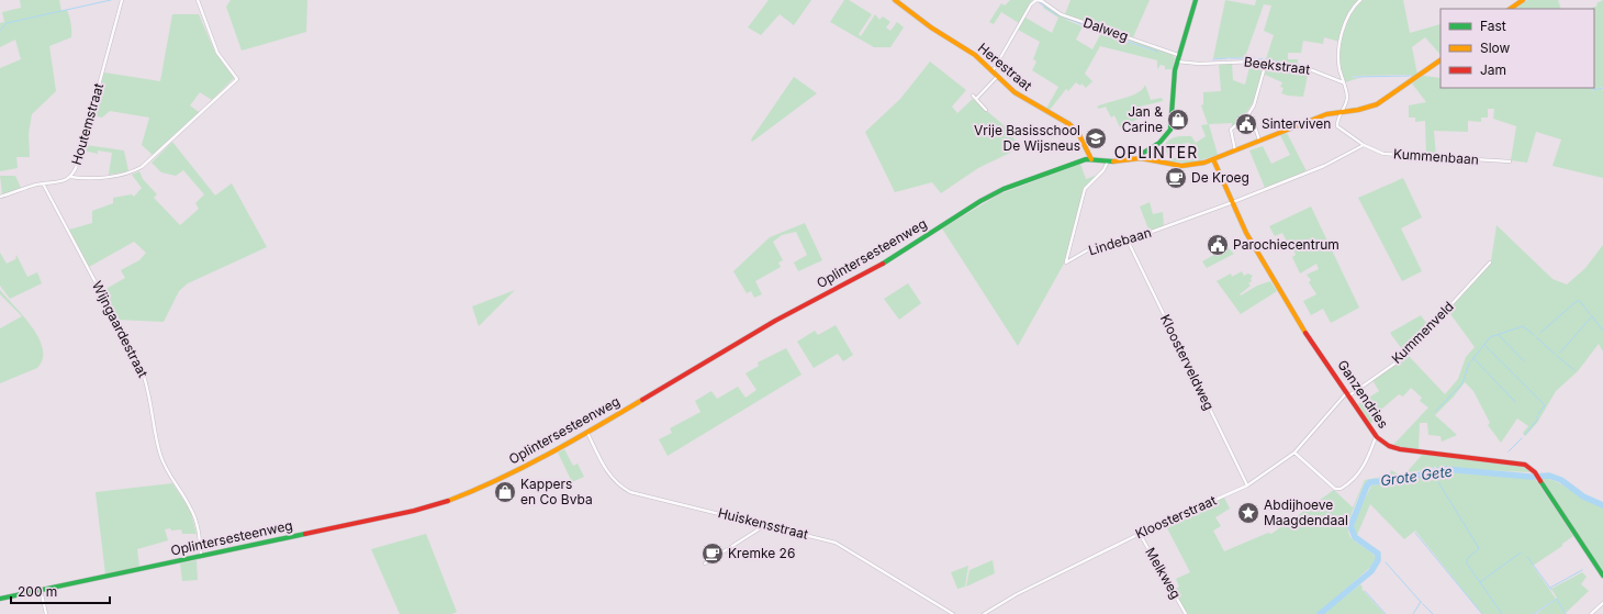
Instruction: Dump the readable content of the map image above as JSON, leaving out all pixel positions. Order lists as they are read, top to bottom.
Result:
{
  "streets": {
    "street": [
      "Dalweg",
      "Beekstraat",
      "Herestraat",
      "Houtemstraat",
      "Kummenbaan",
      "Lindebaan",
      "Oplintersesteenweg",
      "Wijngaardestraat",
      "Kummenveld",
      "Kloosterveldweg",
      "Ganzendries",
      "Kloosterstraat",
      "Huiskensstraat",
      "Melkweg"
    ]
  },
  "crossings": [
    ["Dalweg", "Herestraat"],
    ["Herestraat", "Oplintersesteenweg"],
    ["Houtemstraat", "Wijngaardestraat"],
    ["Lindebaan", "Kloosterveldweg"],
    ["Lindebaan", "Ganzendries"],
    ["Oplintersesteenweg", "Wijngaardestraat"],
    ["Oplintersesteenweg", "Huiskensstraat"],
    ["Kummenveld", "Ganzendries"],
    ["Kummenveld", "Kloosterstraat"],
    ["Kloosterveldweg", "Kloosterstraat"],
    ["Ganzendries", "Kloosterstraat"],
    ["Kloosterstraat", "Melkweg"]
  ],
  "districts": ["OPLINTER"],
  "water": ["Grote Gete"],
  "places": {
    "shop": ["Jan & Carine", "Kappers en Co Bvba"],
    "public building": ["Sinterviven", "Parochiecentrum"],
    "school or university": ["Vrije Basisschool De Wijsneus"],
    "cafe": ["De Kroeg", "Kremke 26"],
    "place": ["Abdijhoeve Maagdendaal"]
  },
  "legend": ["Fast", "Slow", "Jam"],
  "scale_bar": "200 m"
}
